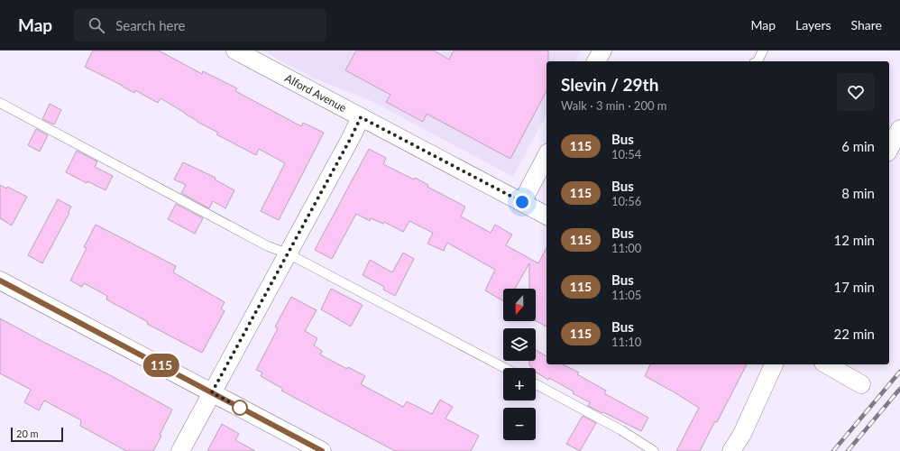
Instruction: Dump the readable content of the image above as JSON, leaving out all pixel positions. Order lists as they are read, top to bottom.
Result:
{
  "streets": {
    "street": ["Alford Avenue"]
  },
  "lines": ["bus line 115"],
  "scale_bar": "20 m",
  "north": "bottom",
  "page": {
    "header": "Map",
    "search": "Search here",
    "nav": ["Map", "Layers", "Share"],
    "on_map": "115",
    "heading": ["Slevin / 29th", "Walk · 3 min · 200 m"],
    "list": [
      {
        "mark": "115",
        "name": "Bus",
        "note": "10:54",
        "value": "6 min"
      },
      {
        "mark": "115",
        "name": "Bus",
        "note": "10:56",
        "value": "8 min"
      },
      {
        "mark": "115",
        "name": "Bus",
        "note": "11:00",
        "value": "12 min"
      },
      {
        "mark": "115",
        "name": "Bus",
        "note": "11:05",
        "value": "17 min"
      },
      {
        "mark": "115",
        "name": "Bus",
        "note": "11:10",
        "value": "22 min"
      }
    ],
    "map_buttons": ["+", "−"],
    "scale": "20 m"
  }
}
